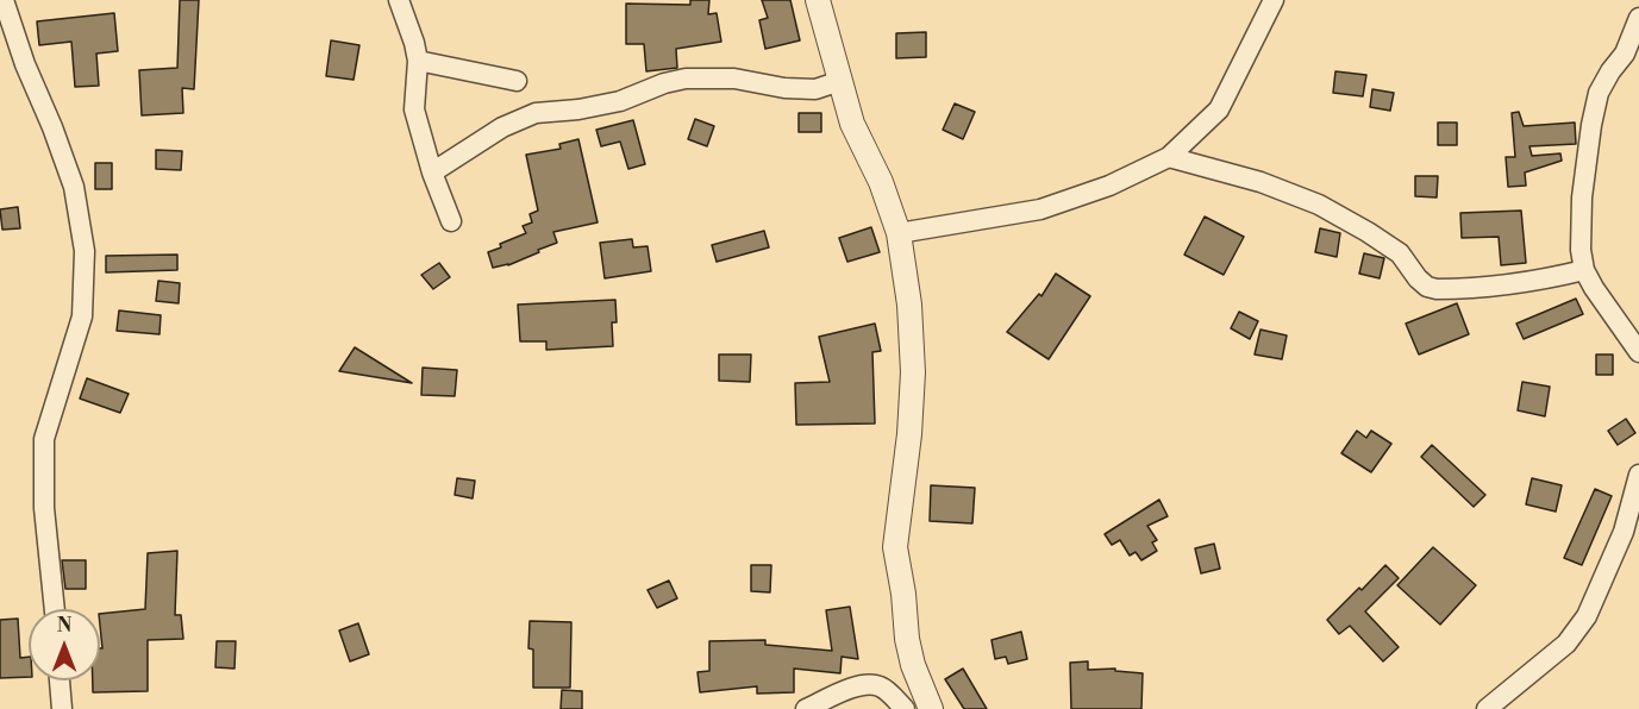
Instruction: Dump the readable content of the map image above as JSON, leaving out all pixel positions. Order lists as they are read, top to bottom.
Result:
{
  "north": "top"
}
